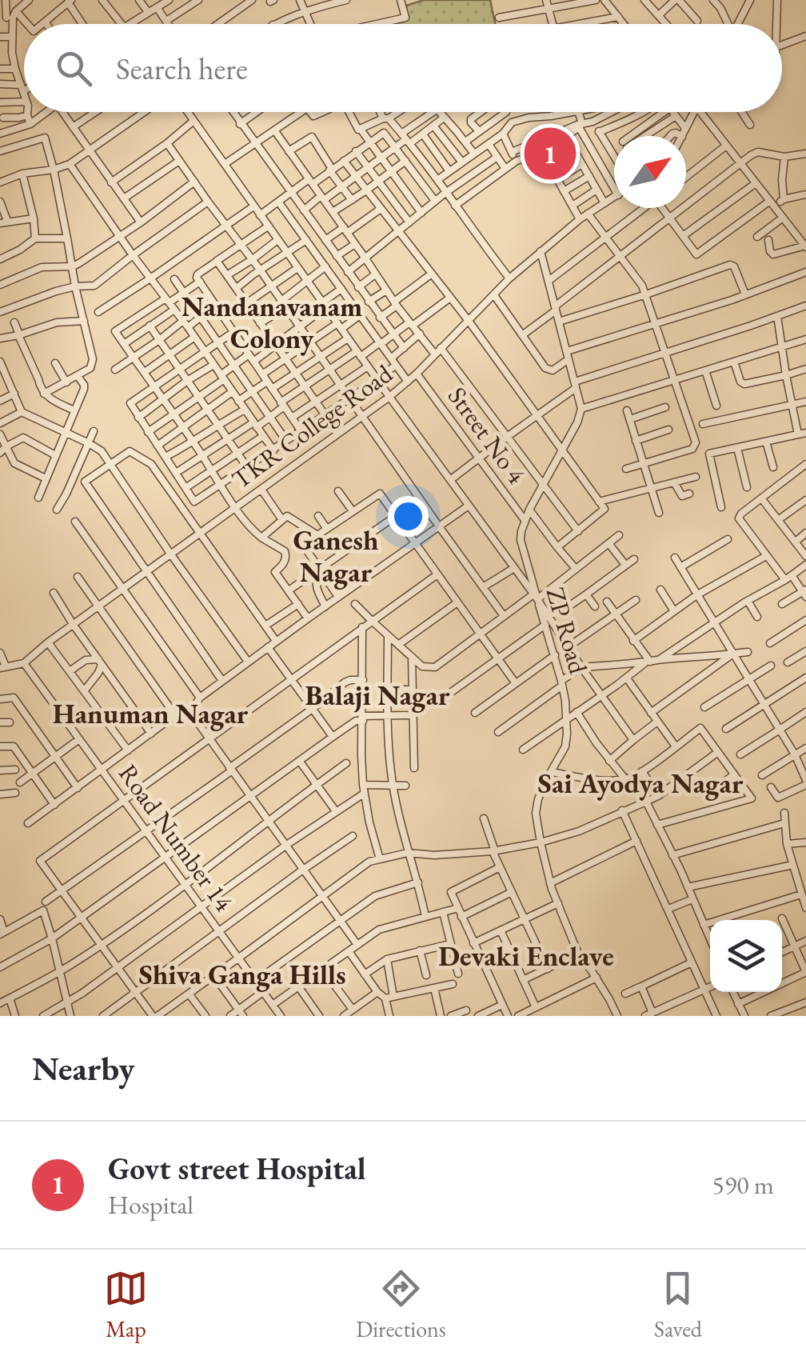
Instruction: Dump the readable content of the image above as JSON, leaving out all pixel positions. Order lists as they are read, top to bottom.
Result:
{
  "streets": {
    "street": [
      "TKR College Road",
      "Street No 4",
      "ZP Road",
      "Road Number 14"
    ]
  },
  "crossings": [
    ["TKR College Road", "Street No 4"],
    ["TKR College Road", "Road Number 14"],
    ["Street No 4", "ZP Road"]
  ],
  "districts": [
    "Nandanavanam Colony",
    "Ganesh Nagar",
    "Balaji Nagar",
    "Hanuman Nagar",
    "Sai Ayodya Nagar",
    "Devaki Enclave",
    "Shiva Ganga Hills"
  ],
  "north": "top right",
  "page": {
    "search": "Search here",
    "pins": "1",
    "heading": "Nearby",
    "list": [
      {
        "mark": "1",
        "name": "Govt street Hospital",
        "note": "Hospital",
        "value": "590 m"
      }
    ],
    "nav": ["Map", "Directions", "Saved"]
  }
}
